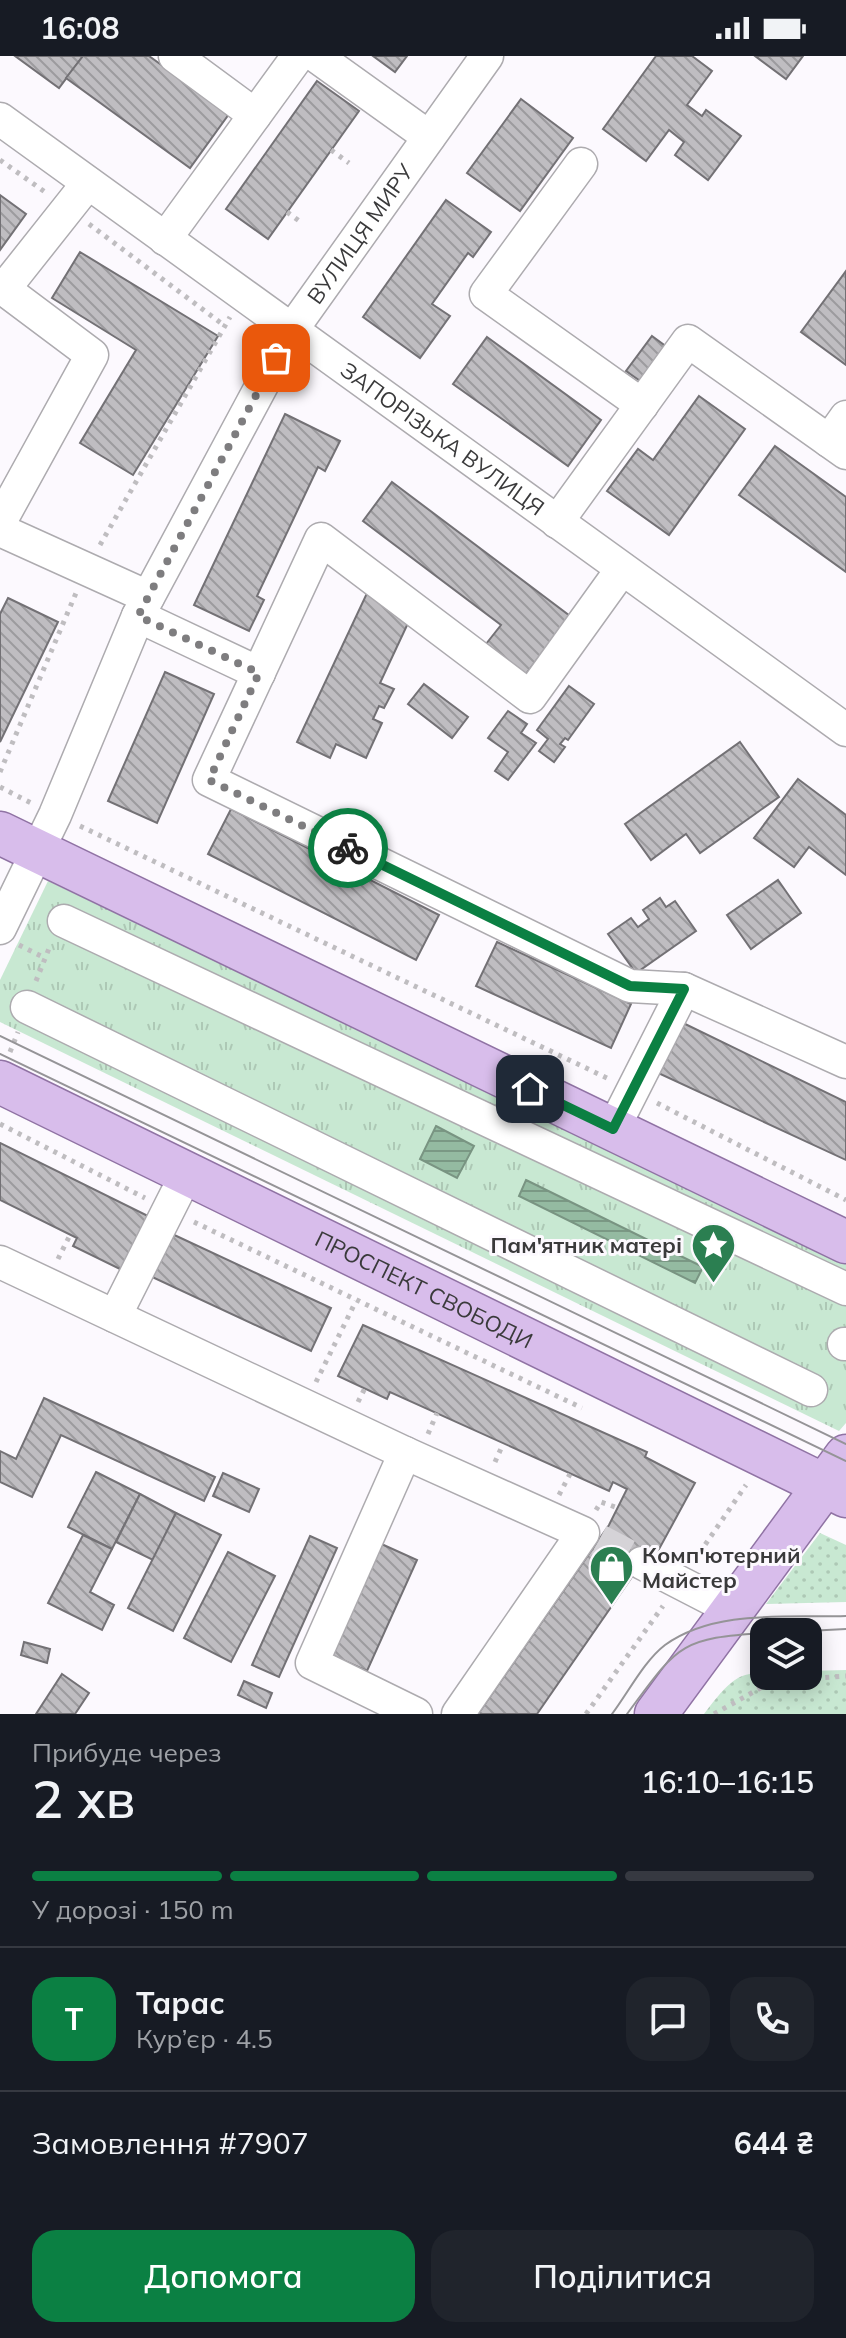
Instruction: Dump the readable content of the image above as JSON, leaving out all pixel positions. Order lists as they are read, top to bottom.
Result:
{
  "streets": {
    "main road": ["ПРОСПЕКТ СВОБОДИ"],
    "street": ["ВУЛИЦЯ МИРУ", "ЗАПОРІЗЬКА ВУЛИЦЯ"]
  },
  "crossings": [
    ["ВУЛИЦЯ МИРУ", "ЗАПОРІЗЬКА ВУЛИЦЯ"]
  ],
  "places": {
    "place": ["Пам'ятник матері"],
    "shop": ["Комп'ютерний Майстер"]
  },
  "page": {
    "status": "16:08",
    "heading": ["2 хв", "Прибуде через", "16:10–16:15"],
    "panel": [
      "Тарас",
      "Кур’єр · 4.5",
      "Замовлення #7907",
      "644 ₴"
    ],
    "bar": "У дорозі · 150 m",
    "round": "Т",
    "buttons": ["Допомога", "Поділитися"]
  }
}
